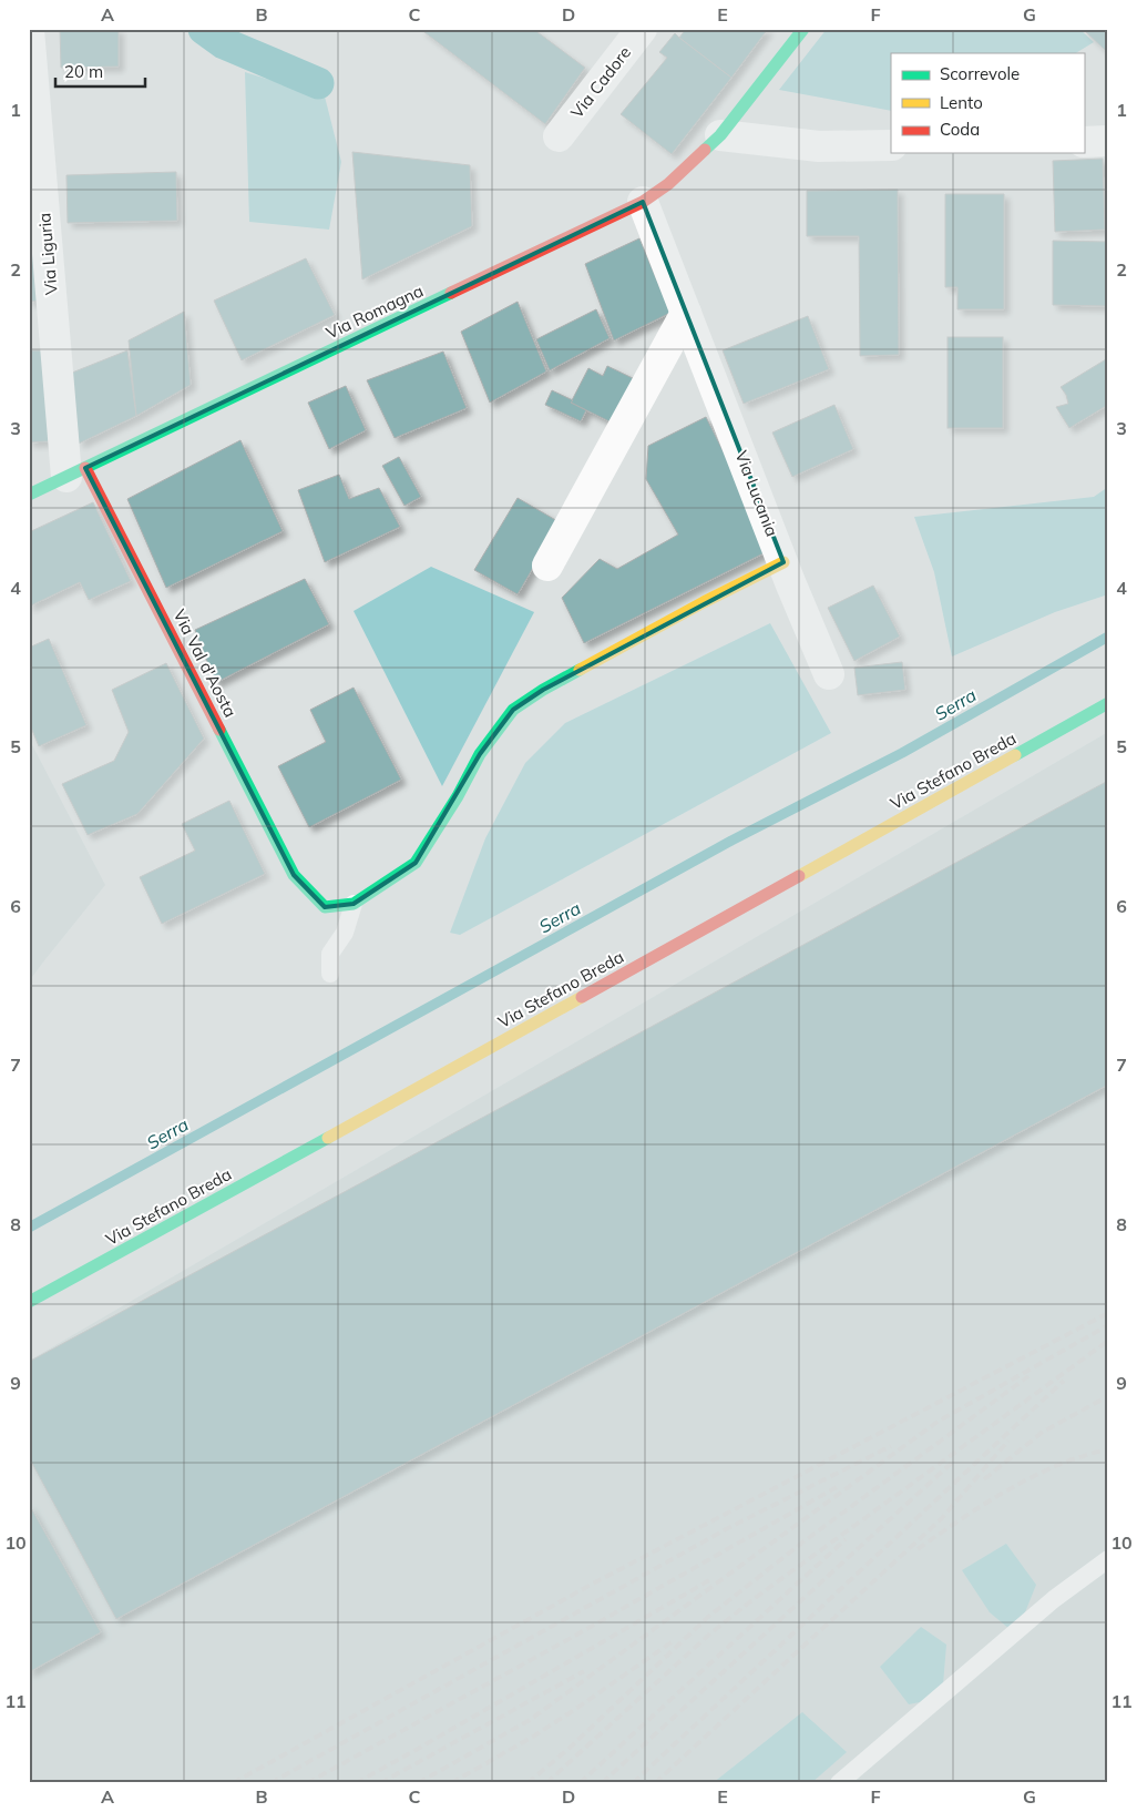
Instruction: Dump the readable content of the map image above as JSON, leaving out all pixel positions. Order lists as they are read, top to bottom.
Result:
{
  "streets": {
    "street": [
      "Via Cadore",
      "Via Liguria",
      "Via Romagna",
      "Via Lucania",
      "Via Val d'Aosta",
      "Via Stefano Breda"
    ]
  },
  "crossings": [
    ["Via Liguria", "Via Romagna"],
    ["Via Liguria", "Via Val d'Aosta"],
    ["Via Romagna", "Via Lucania"],
    ["Via Romagna", "Via Val d'Aosta"]
  ],
  "water": ["Serra"],
  "legend": ["Scorrevole", "Lento", "Coda"],
  "scale_bar": "20 m",
  "grid": {
    "columns": [
      "A",
      "B",
      "C",
      "D",
      "E",
      "F",
      "G"
    ],
    "rows": [
      "1",
      "2",
      "3",
      "4",
      "5",
      "6",
      "7",
      "8",
      "9",
      "10",
      "11"
    ]
  }
}
